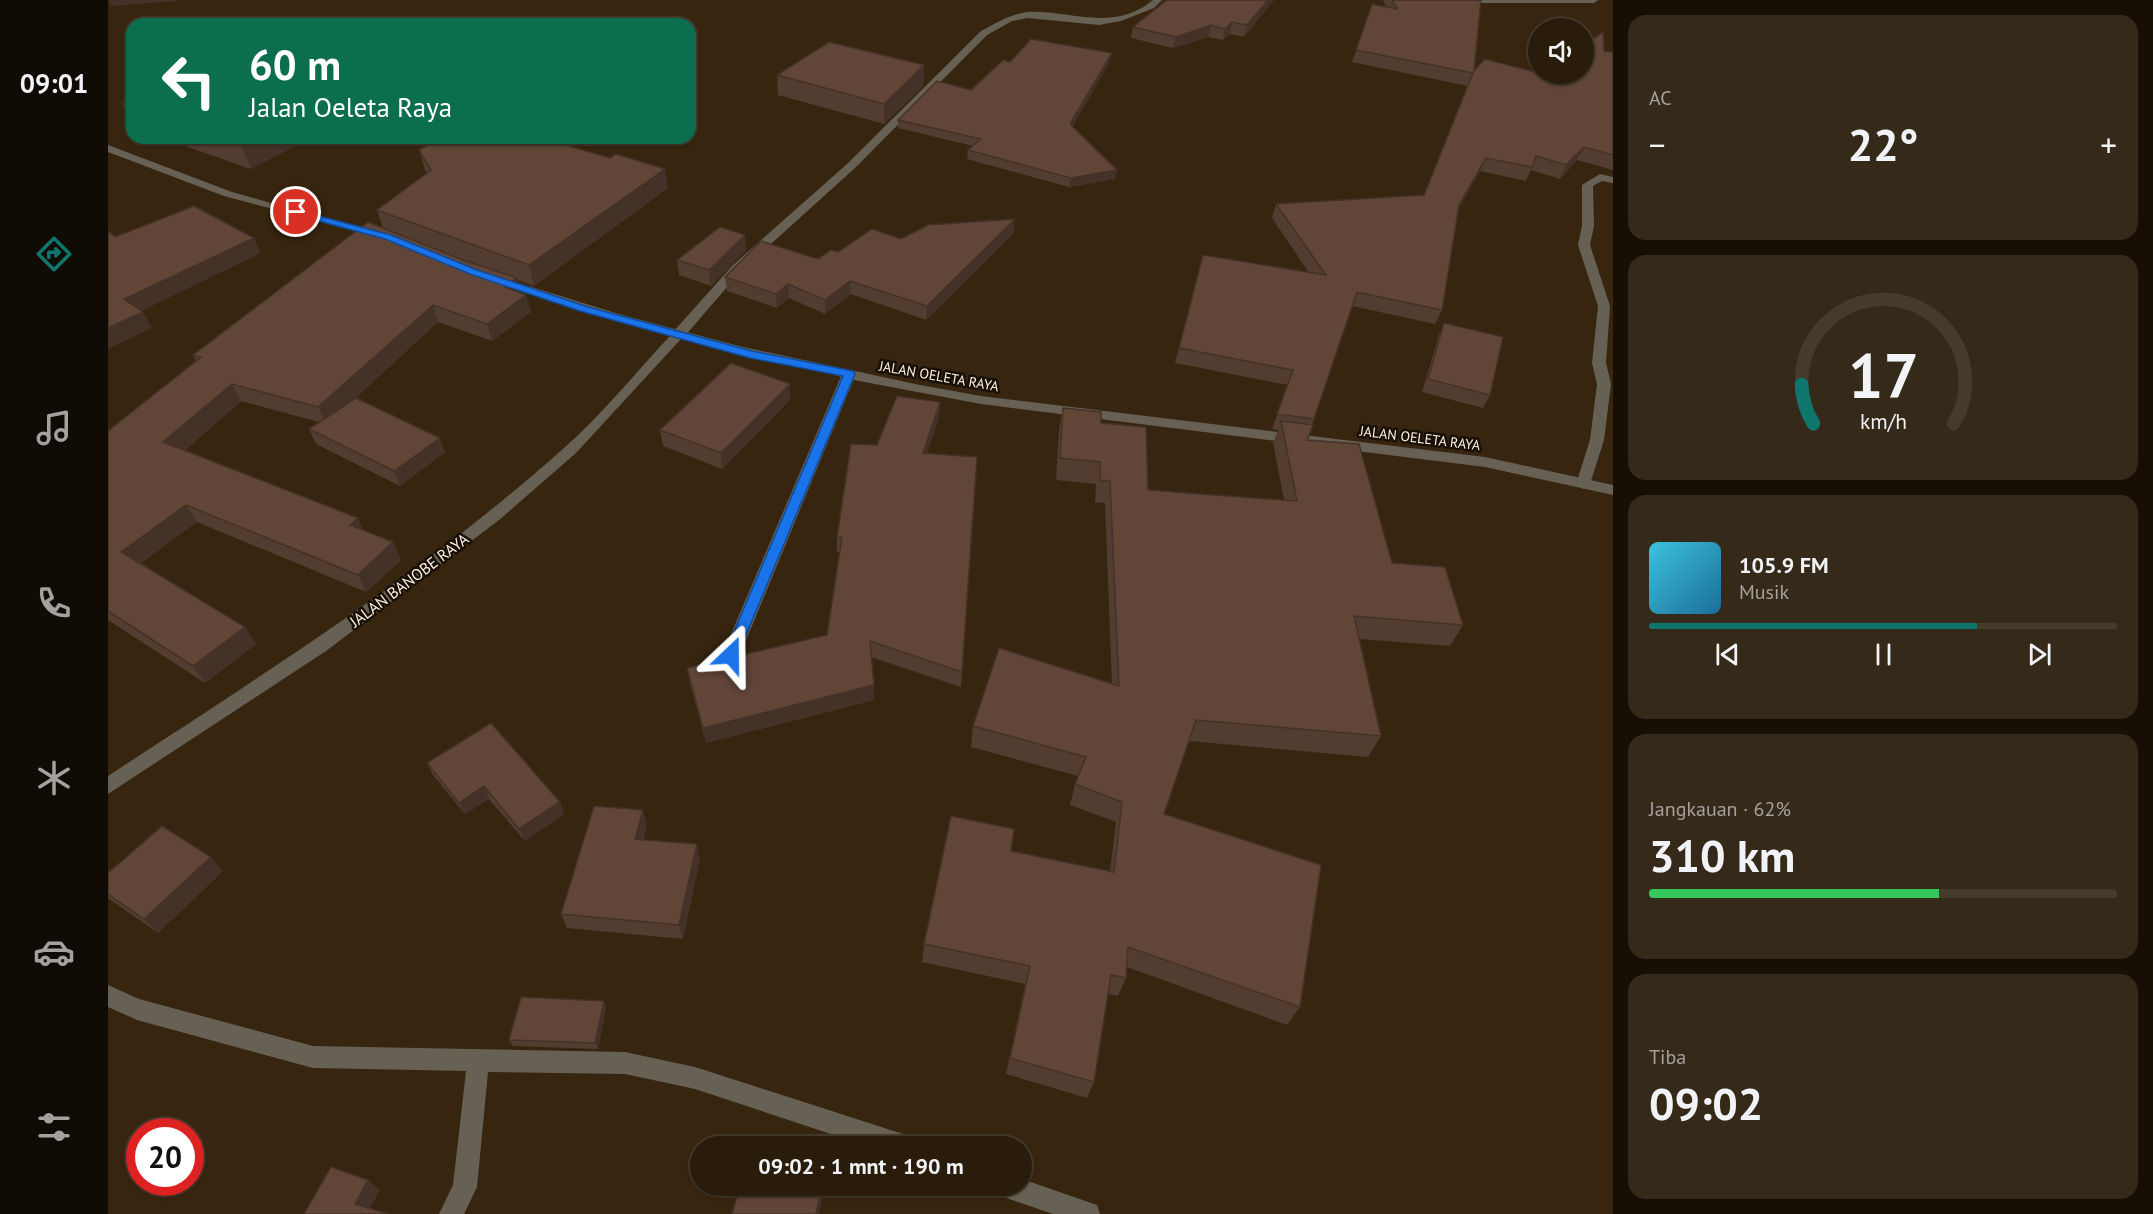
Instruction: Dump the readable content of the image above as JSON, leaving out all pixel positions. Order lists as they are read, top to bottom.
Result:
{
  "streets": {
    "street": ["JALAN OELETA RAYA", "JALAN BANOBE RAYA"]
  },
  "crossings": [
    ["JALAN OELETA RAYA", "JALAN BANOBE RAYA"]
  ],
  "page": {
    "tabs": "09:01",
    "tile": [
      "AC",
      ["Jangkauan · 62%", "310 km"],
      ["Tiba", "09:02"]
    ],
    "turn": ["60 m", "Jalan Oeleta Raya"],
    "heat": ["−", "22°", "+"],
    "song": ["105.9 FM", "Musik"],
    "limit": "20",
    "trip": "09:02 · 1 mnt · 190 m",
    "gauge": ["17", "km/h"]
  }
}
